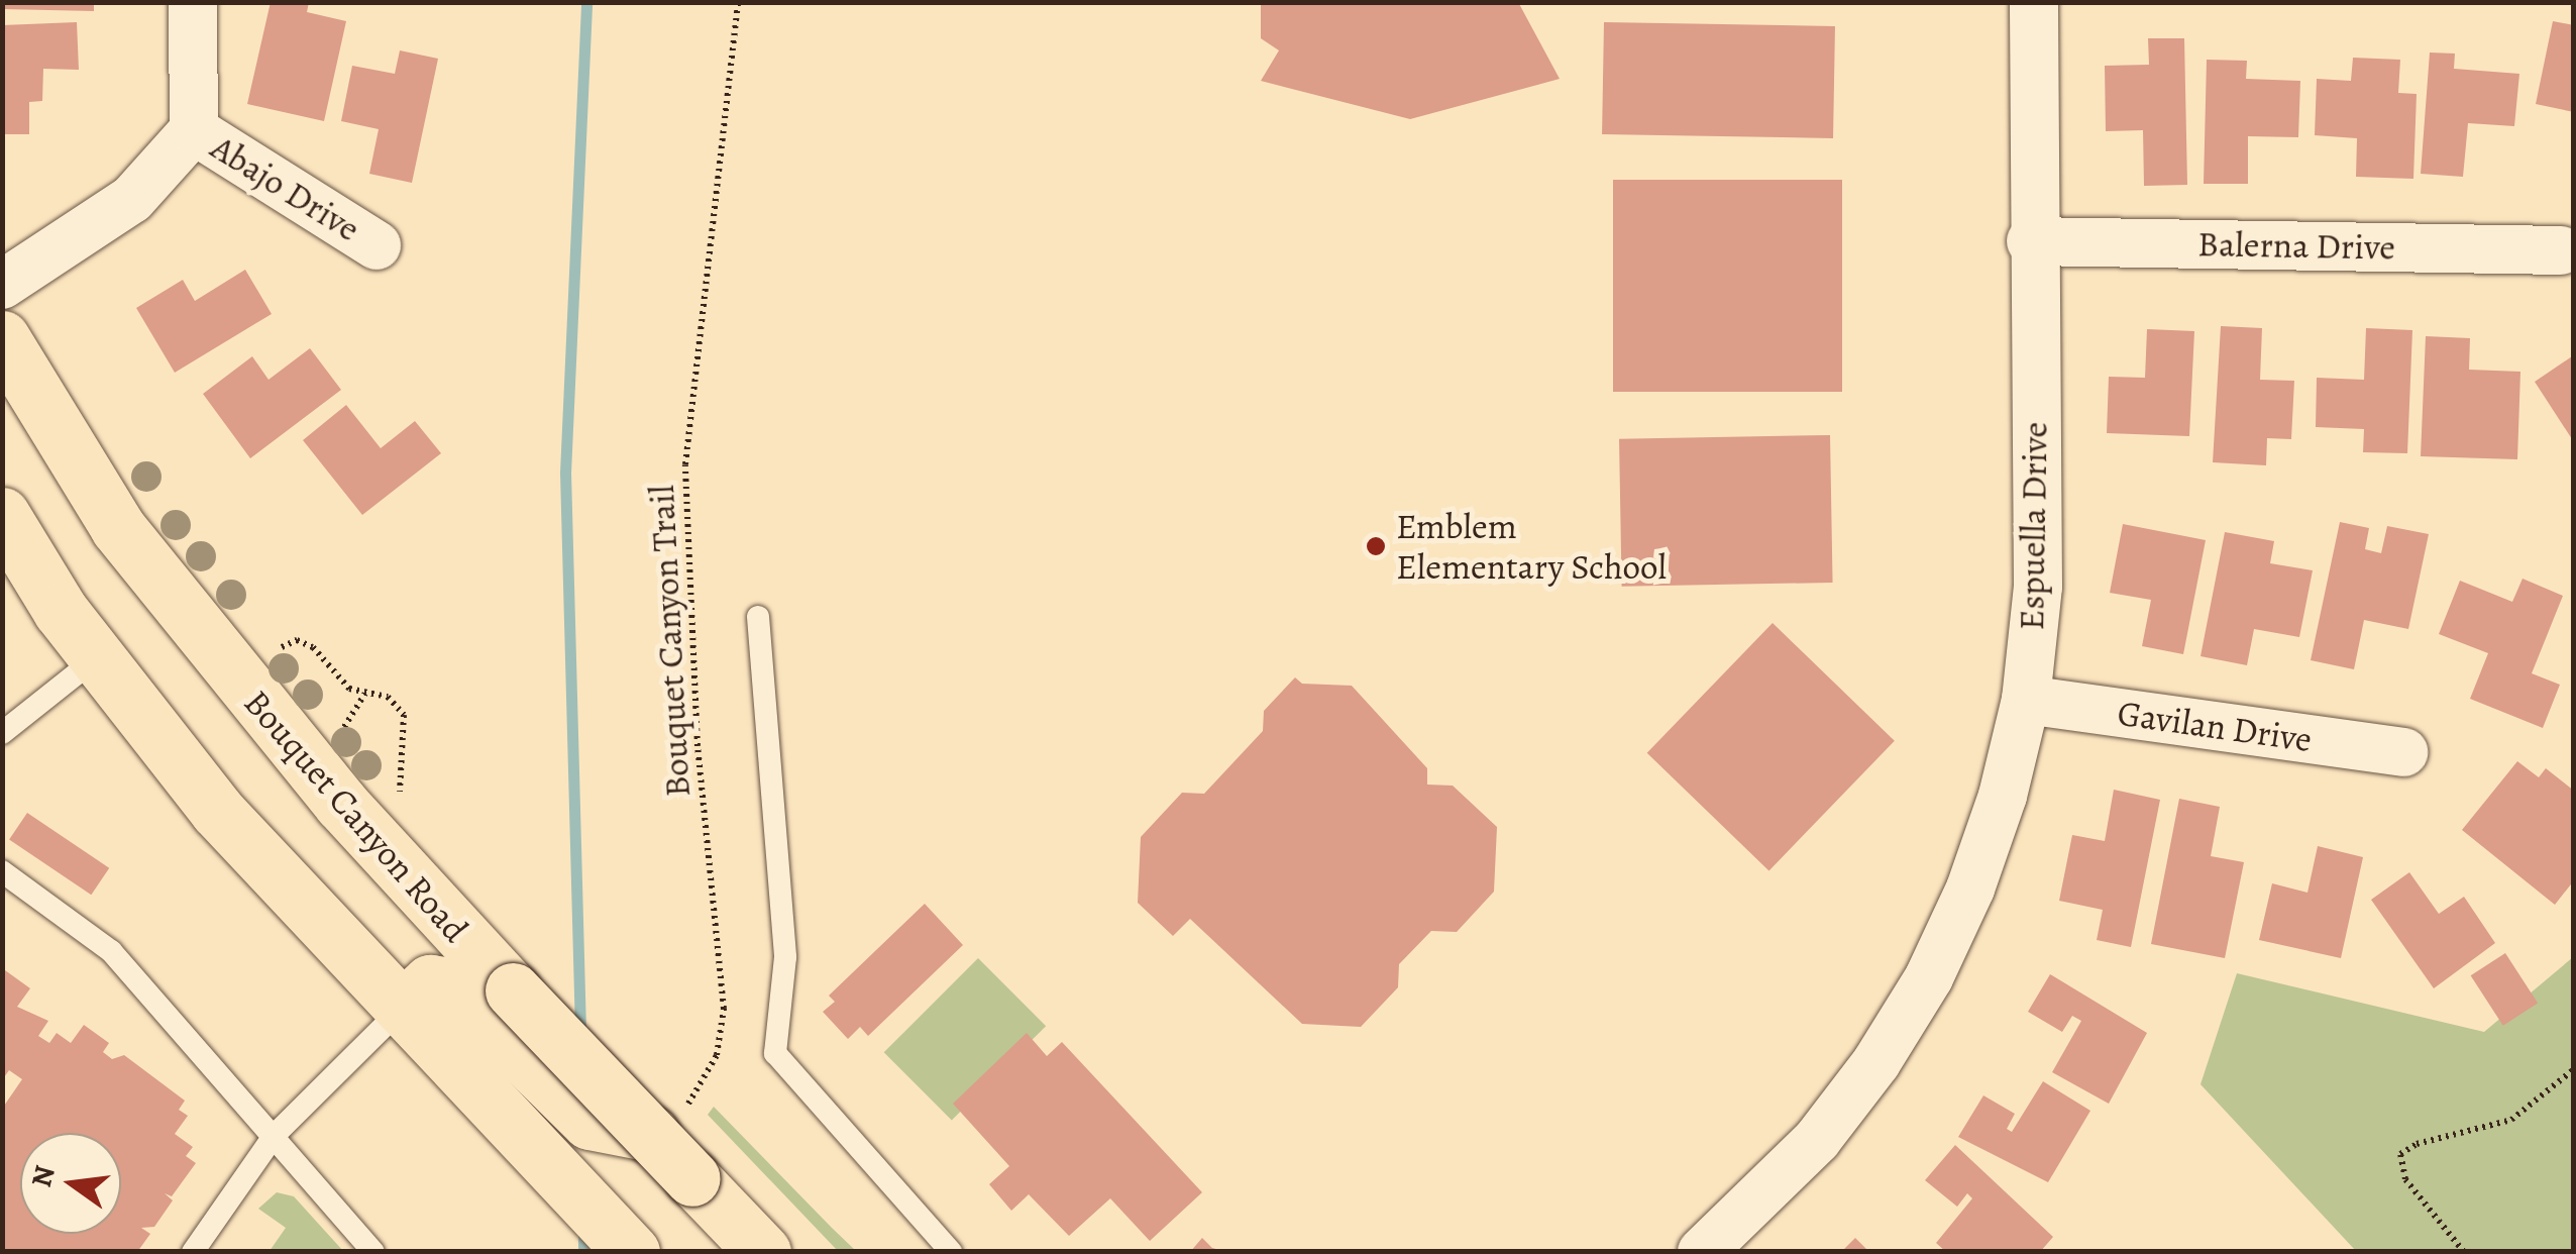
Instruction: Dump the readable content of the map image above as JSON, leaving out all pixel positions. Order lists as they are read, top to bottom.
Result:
{
  "streets": {
    "main road": ["Bouquet Canyon Road"],
    "street": [
      "Abajo Drive",
      "Balerna Drive",
      "Espuella Drive",
      "Gavilan Drive"
    ],
    "path": ["Bouquet Canyon Trail"]
  },
  "crossings": [
    ["Balerna Drive", "Espuella Drive"],
    ["Espuella Drive", "Gavilan Drive"],
    ["Bouquet Canyon Trail", "Bouquet Canyon Road"]
  ],
  "places": ["Emblem Elementary School"],
  "north": "left"
}
